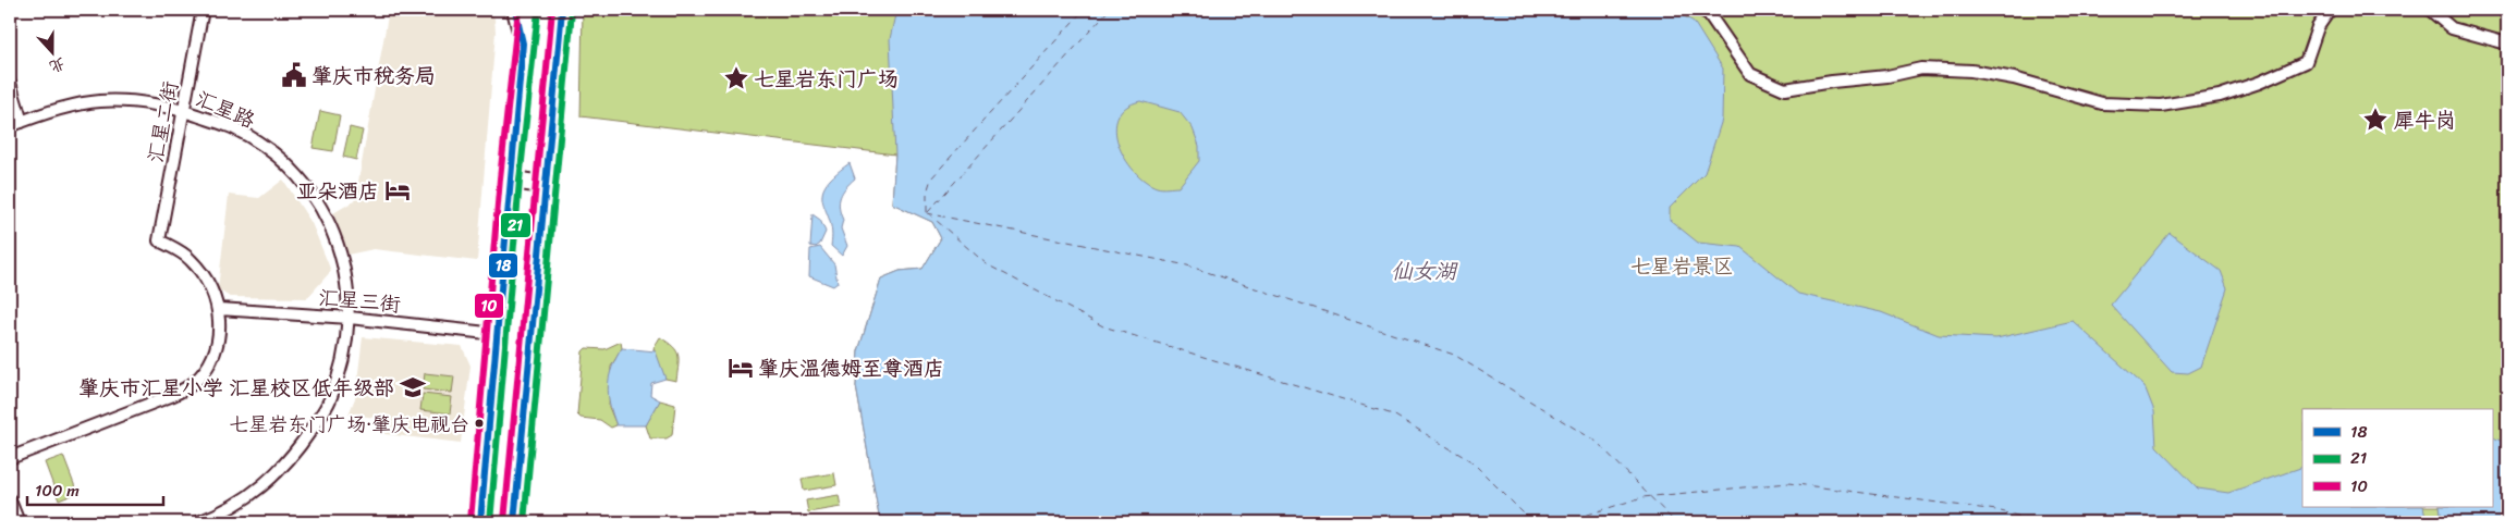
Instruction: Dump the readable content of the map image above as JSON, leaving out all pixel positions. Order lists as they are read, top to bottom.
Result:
{
  "streets": {
    "street": ["汇星路", "汇星二街", "汇星三街"]
  },
  "crossings": [
    ["汇星路", "汇星二街"],
    ["汇星路", "汇星三街"],
    ["汇星二街", "汇星三街"]
  ],
  "water": ["仙女湖"],
  "parks": ["七星岩景区"],
  "places": {
    "public building": ["肇庆市税务局"],
    "place": ["七星岩东门广场", "犀牛岗"],
    "hotel": ["亚朵酒店", "肇庆温德姆至尊酒店"],
    "school or university": ["肇庆市汇星小学 汇星校区低年级部"],
    "other": ["七星岩东门广场·肇庆电视台"]
  },
  "lines": ["transit line 18", "transit line 10", "transit line 21"],
  "legend": ["18", "21", "10"],
  "scale_bar": "100 m",
  "north": "bottom"
}
